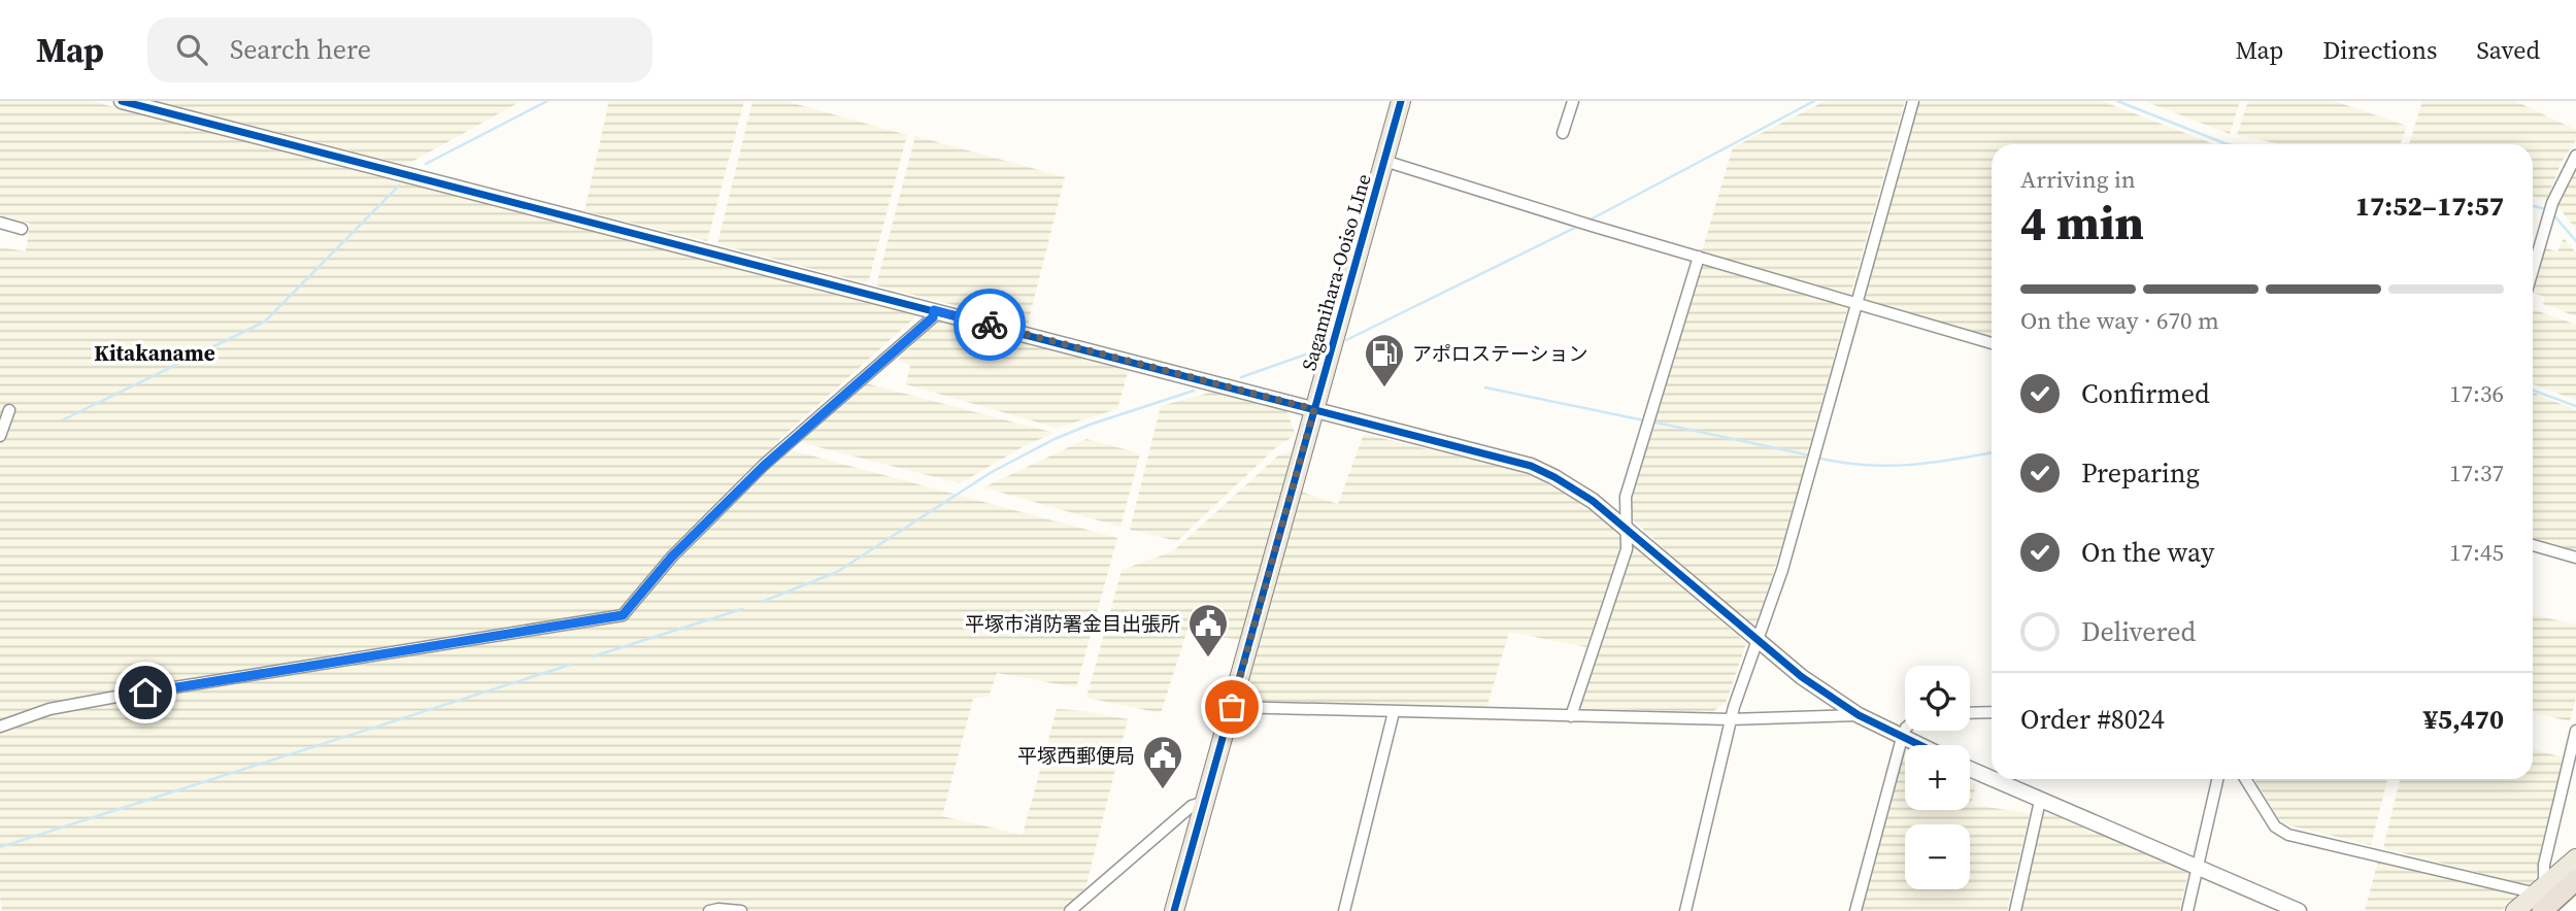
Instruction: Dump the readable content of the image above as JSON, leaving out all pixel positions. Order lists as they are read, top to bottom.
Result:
{
  "streets": {
    "main road": ["Sagamihara-Ooiso LIne"]
  },
  "districts": ["Kitakaname"],
  "places": {
    "fuel station": ["アポロステーション"],
    "public building": ["平塚市消防署金目出張所", "平塚西郵便局"]
  },
  "page": {
    "header": "Map",
    "search": "Search here",
    "nav": ["Map", "Directions", "Saved"],
    "heading": ["4 min", "Arriving in", "17:52–17:57"],
    "panel": ["Order #8024", "¥5,470"],
    "bar": "On the way · 670 m",
    "list": [
      ["Confirmed", "17:36"],
      ["Preparing", "17:37"],
      ["On the way", "17:45"],
      "Delivered"
    ],
    "map_buttons": ["+", "−"]
  }
}
